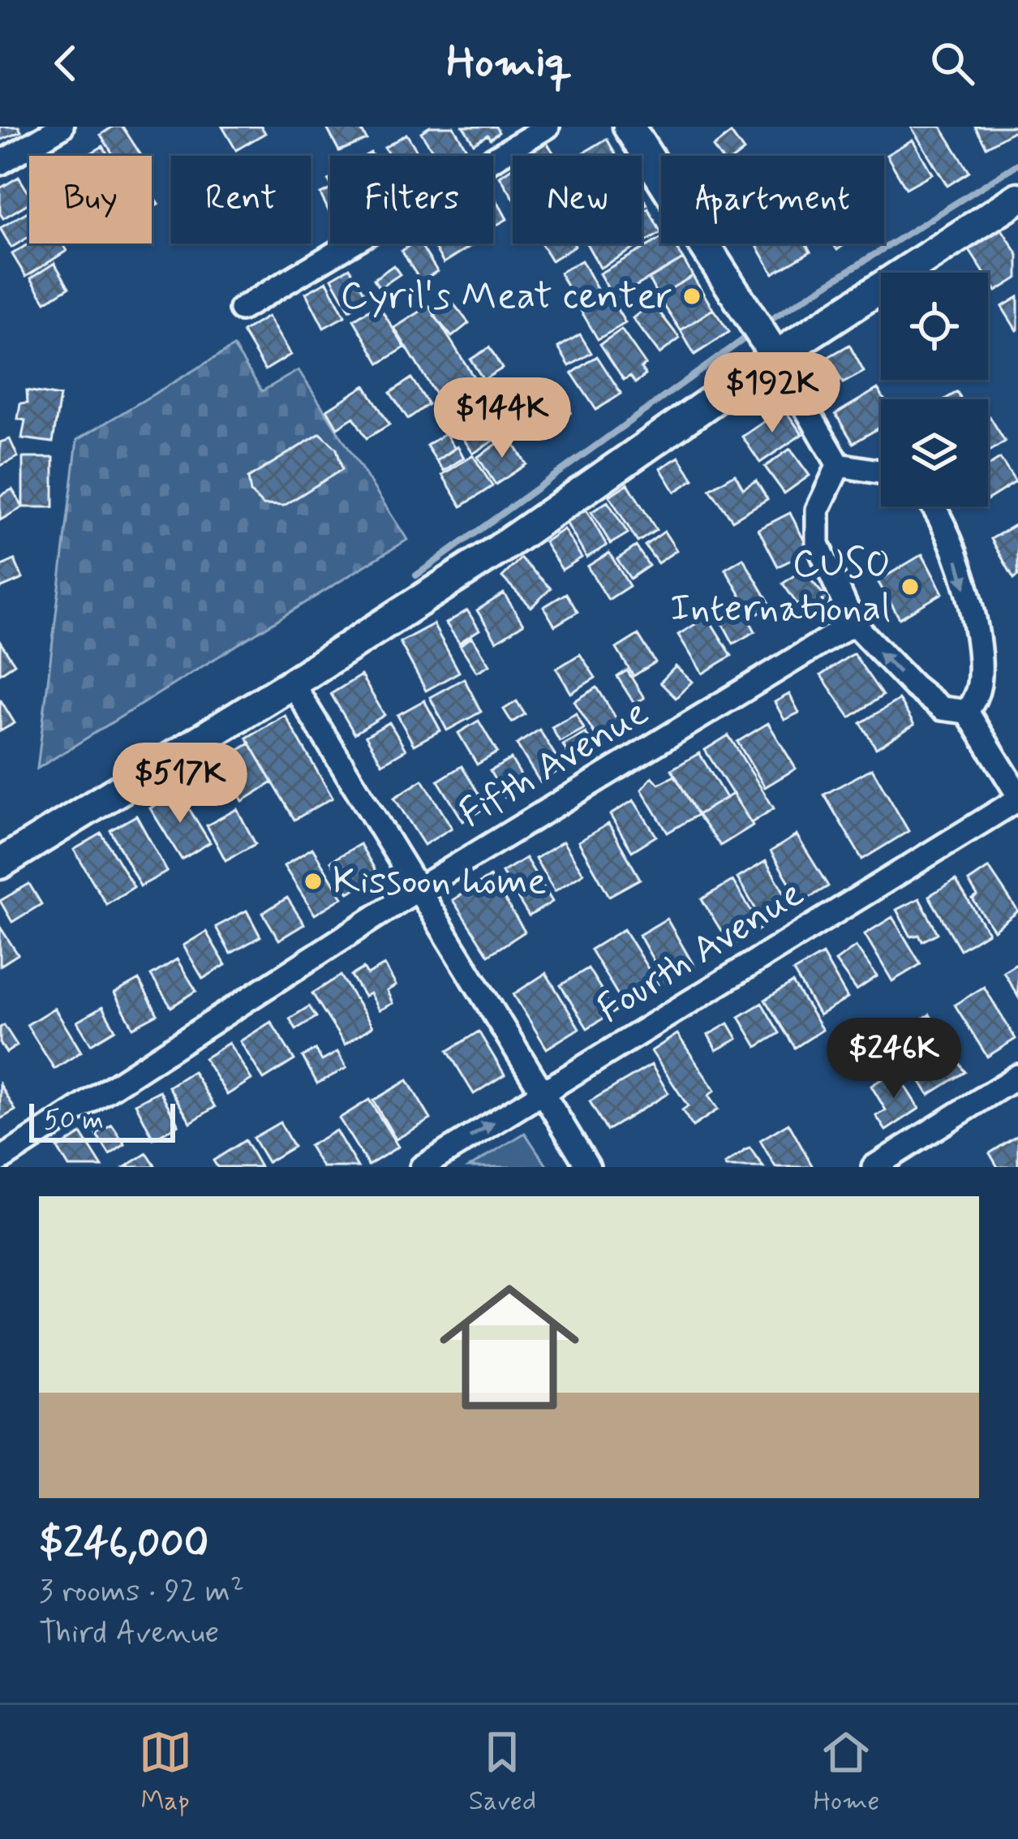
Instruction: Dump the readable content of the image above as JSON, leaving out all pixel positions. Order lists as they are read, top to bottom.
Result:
{
  "streets": {
    "street": ["Fifth Avenue", "Fourth Avenue"]
  },
  "places": ["Cyril's Meat center", "CUSO International", "Kissoon home"],
  "scale_bar": "50 m",
  "page": {
    "header": "Homiq",
    "chip": [
      "Buy",
      "Rent",
      "Filters",
      "New",
      "Apartment"
    ],
    "price": [
      "$192K",
      "$144K",
      "$517K",
      "$246K"
    ],
    "scale": "50 m",
    "list": [
      {
        "name": "$246,000",
        "note": "3 rooms · 92 m² · Third Avenue"
      }
    ],
    "tabs": ["Map", "Saved", "Home"]
  }
}
